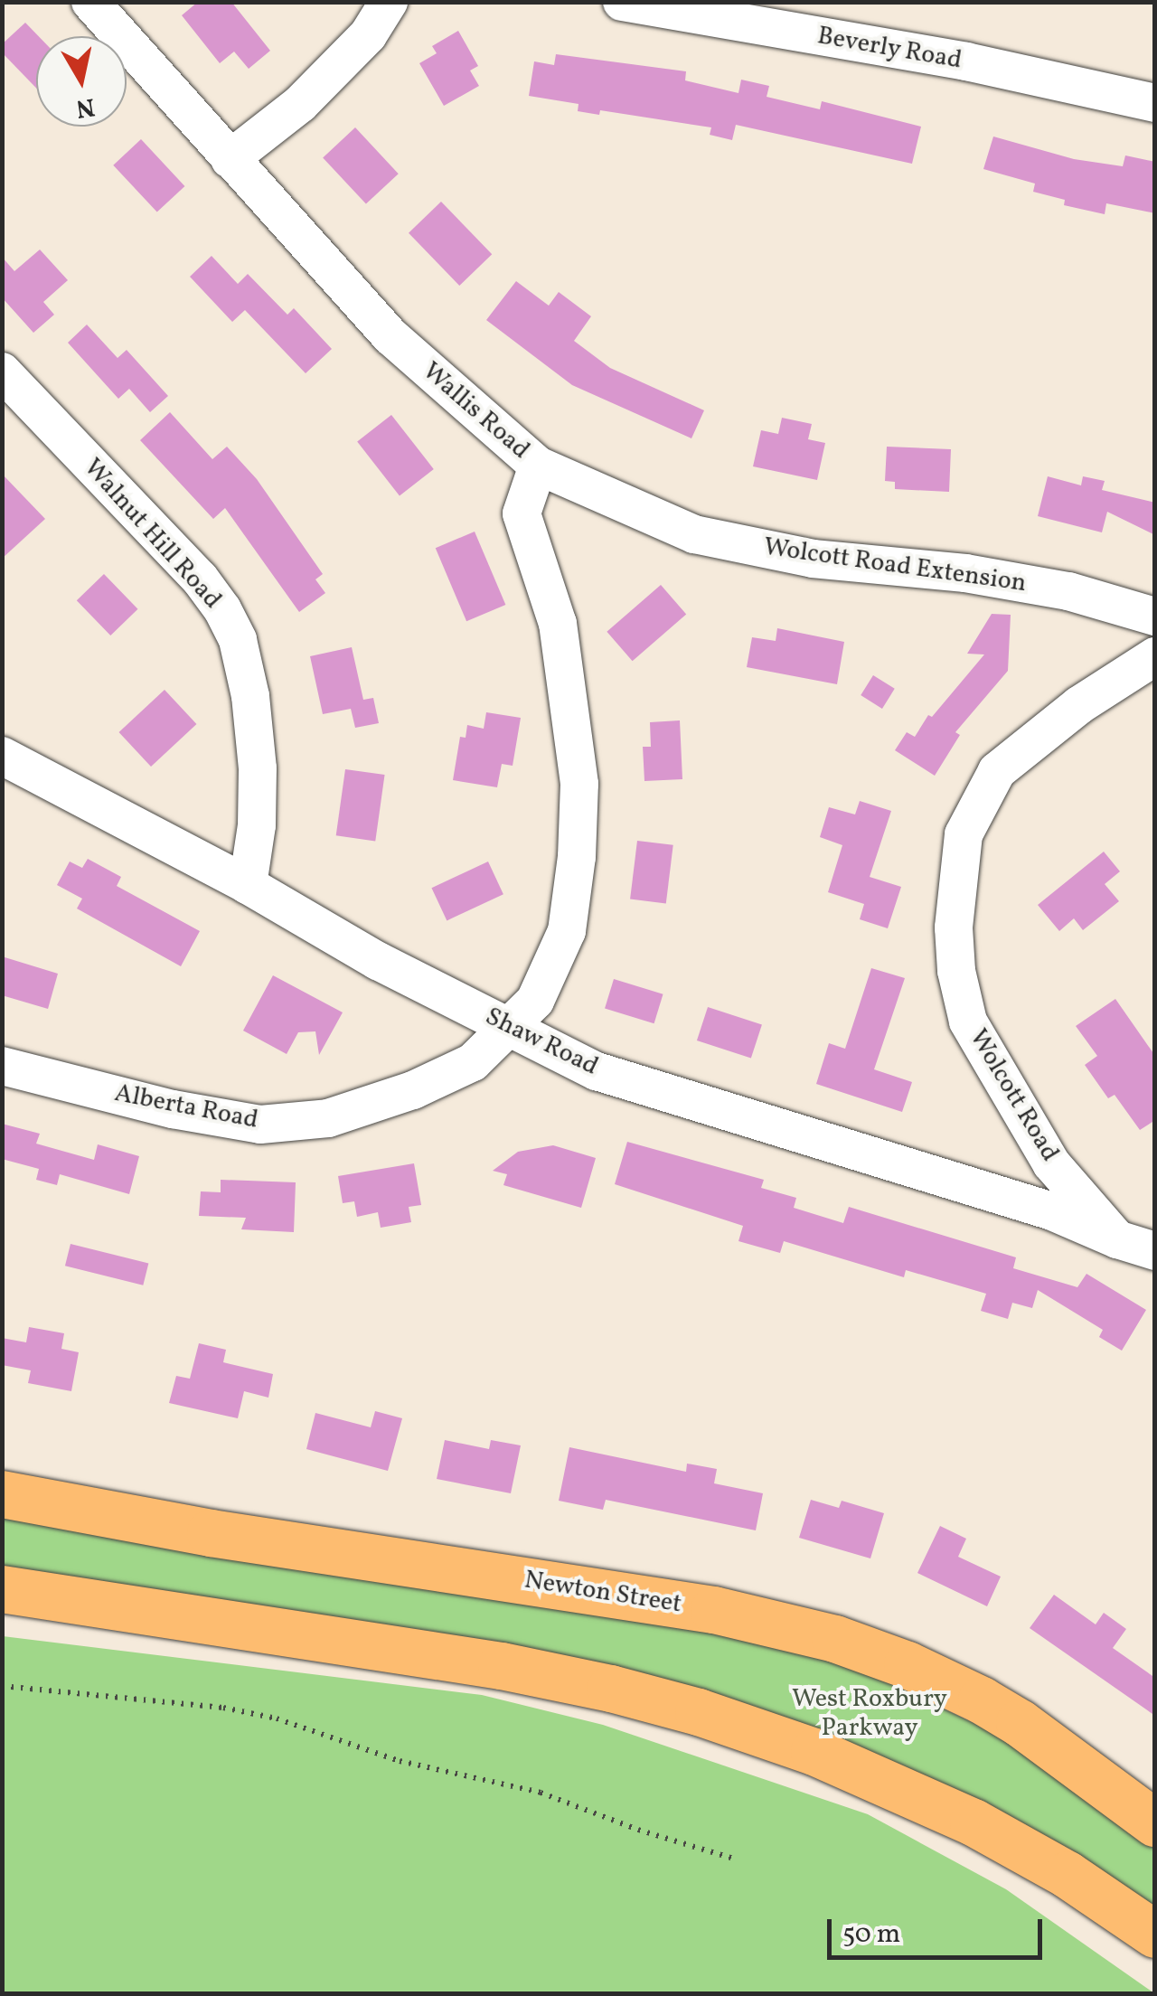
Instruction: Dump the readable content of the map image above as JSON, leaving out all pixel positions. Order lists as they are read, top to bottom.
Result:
{
  "streets": {
    "main road": ["Newton Street"],
    "street": [
      "Beverly Road",
      "Wallis Road",
      "Walnut Hill Road",
      "Wolcott Road Extension",
      "Shaw Road",
      "Wolcott Road",
      "Alberta Road"
    ]
  },
  "crossings": [
    ["Wallis Road", "Wolcott Road Extension"],
    ["Wallis Road", "Shaw Road"],
    ["Wallis Road", "Alberta Road"],
    ["Walnut Hill Road", "Shaw Road"],
    ["Shaw Road", "Wolcott Road"],
    ["Shaw Road", "Alberta Road"]
  ],
  "parks": ["West Roxbury Parkway"],
  "scale_bar": "50 m",
  "north": "bottom"
}
